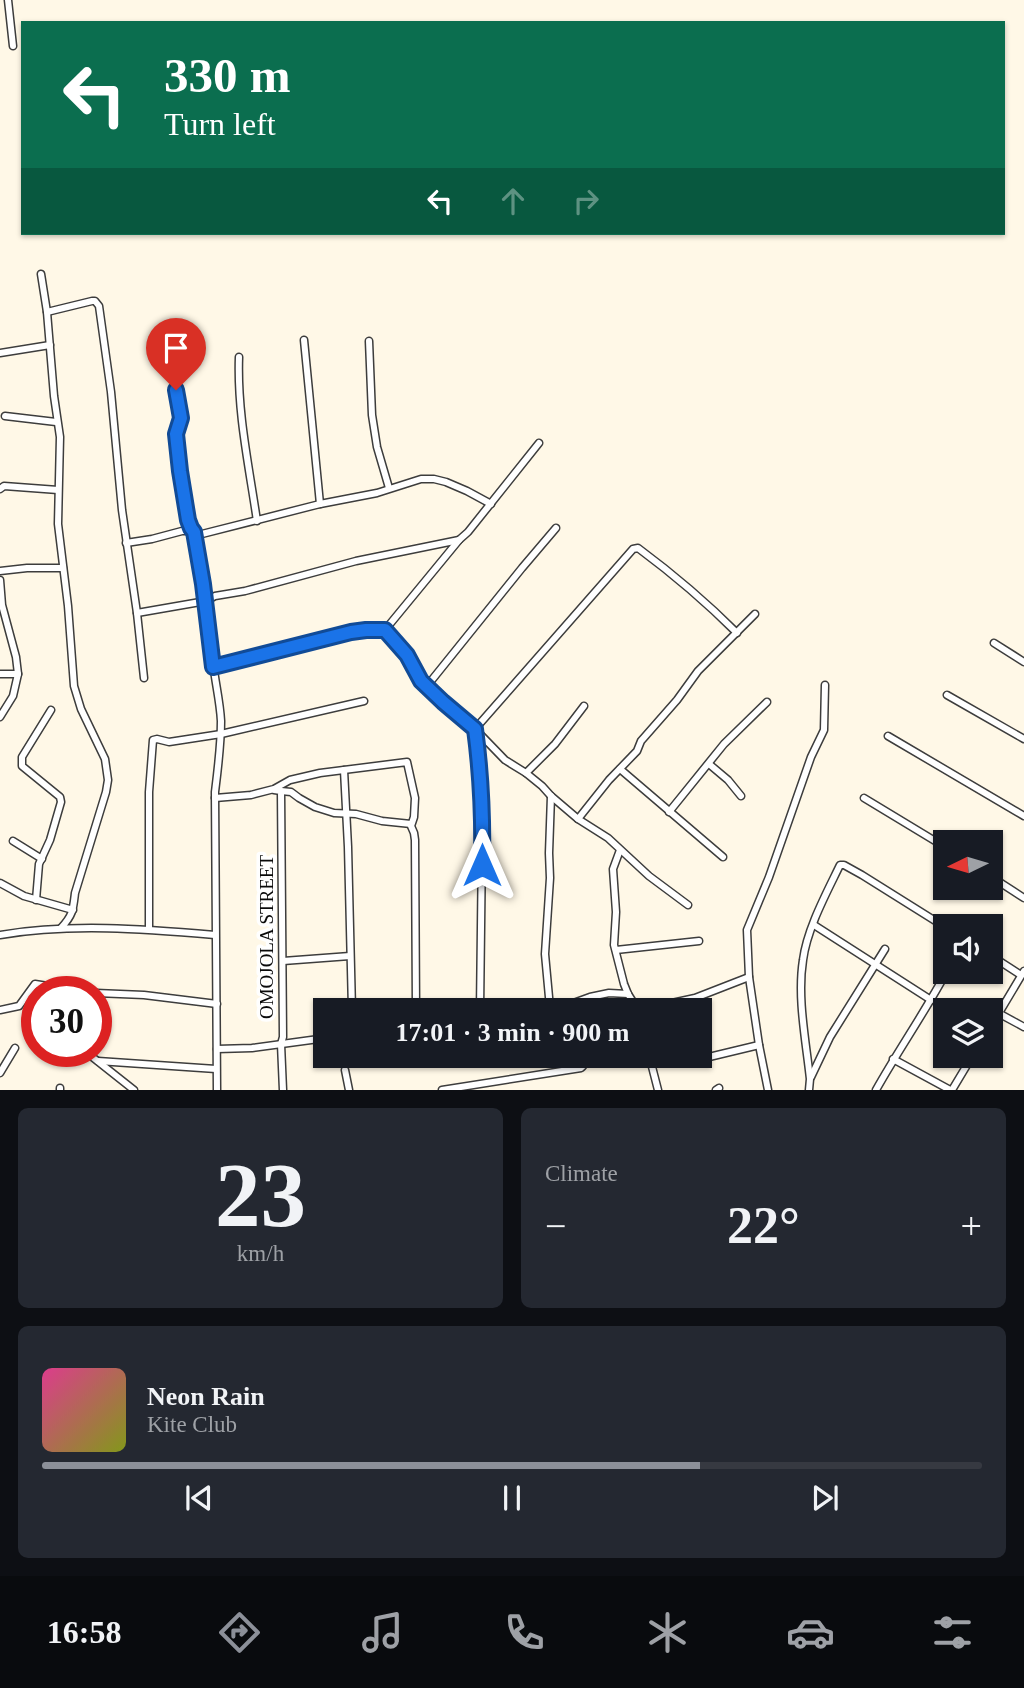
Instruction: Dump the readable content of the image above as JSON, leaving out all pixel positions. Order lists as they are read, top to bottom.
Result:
{
  "streets": {
    "street": ["OMOJOLA STREET"]
  },
  "north": "left",
  "page": {
    "turn": ["330 m", "Turn left"],
    "limit": "30",
    "trip": "17:01 · 3 min · 900 m",
    "tile": [
      ["23", "km/h"],
      "Climate"
    ],
    "heat": ["−", "22°", "+"],
    "song": ["Neon Rain", "Kite Club"],
    "tabs": "16:58"
  }
}
